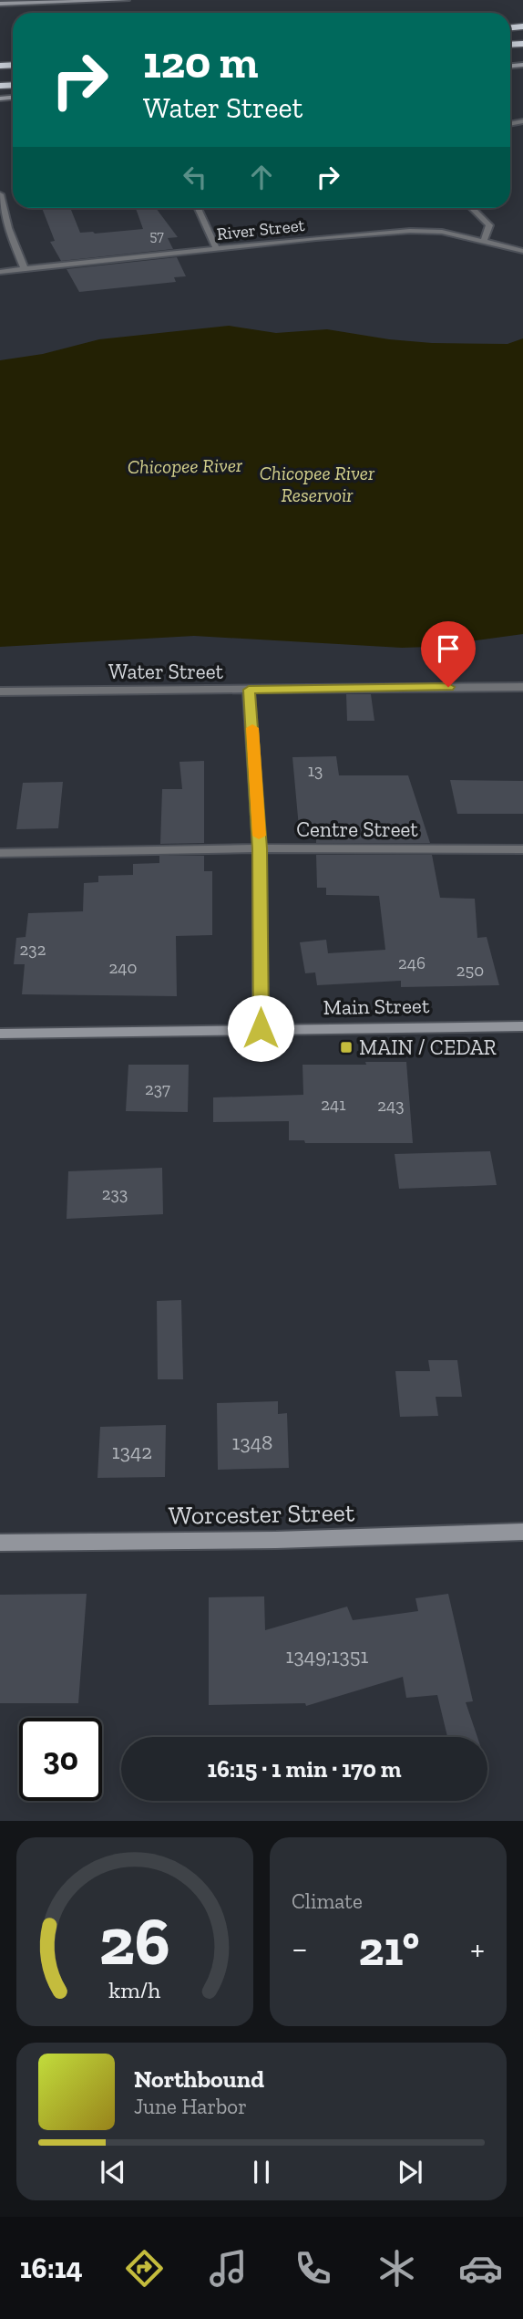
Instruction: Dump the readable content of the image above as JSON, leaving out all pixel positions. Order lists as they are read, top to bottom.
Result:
{
  "streets": {
    "street": [
      "River Street",
      "Water Street",
      "Centre Street",
      "Main Street",
      "Worcester Street"
    ]
  },
  "water": ["Chicopee River", "Chicopee River Reservoir"],
  "places": {
    "transit": ["MAIN / CEDAR"]
  },
  "house_numbers": [
    "57",
    "13",
    "232",
    "246",
    "240",
    "250",
    "237",
    "241",
    "243",
    "233",
    "1348",
    "1342",
    "1349;1351"
  ],
  "page": {
    "turn": ["120 m", "Water Street"],
    "limit": "30",
    "trip": "16:15 · 1 min · 170 m",
    "tile": "Climate",
    "heat": ["−", "21°", "+"],
    "song": ["Northbound", "June Harbor"],
    "tabs": "16:14",
    "gauge": ["26", "km/h"]
  }
}
